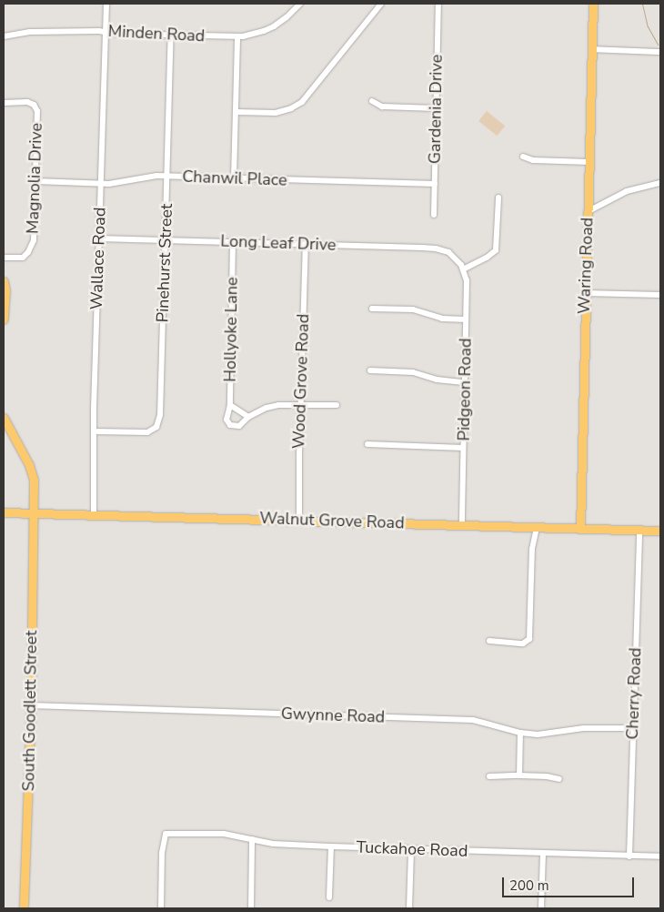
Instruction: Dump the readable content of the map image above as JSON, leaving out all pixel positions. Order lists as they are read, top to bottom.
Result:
{
  "streets": {
    "main road": ["Waring Road", "Walnut Grove Road", "South Goodlett Street"],
    "street": [
      "Minden Road",
      "Gardenia Drive",
      "Magnolia Drive",
      "Chanwil Place",
      "Long Leaf Drive",
      "Wallace Road",
      "Pinehurst Street",
      "Hollyoke Lane",
      "Wood Grove Road",
      "Pidgeon Road",
      "Cherry Road",
      "Gwynne Road",
      "Tuckahoe Road"
    ]
  },
  "crossings": [
    ["Minden Road", "Wallace Road"],
    ["Minden Road", "Pinehurst Street"],
    ["Gardenia Drive", "Chanwil Place"],
    ["Magnolia Drive", "Chanwil Place"],
    ["Chanwil Place", "Wallace Road"],
    ["Chanwil Place", "Pinehurst Street"],
    ["Long Leaf Drive", "Wallace Road"],
    ["Long Leaf Drive", "Pinehurst Street"],
    ["Long Leaf Drive", "Hollyoke Lane"],
    ["Long Leaf Drive", "Wood Grove Road"],
    ["Long Leaf Drive", "Pidgeon Road"],
    ["Wallace Road", "Pinehurst Street"],
    ["Wallace Road", "Walnut Grove Road"],
    ["Waring Road", "Walnut Grove Road"],
    ["Wood Grove Road", "Walnut Grove Road"],
    ["Pidgeon Road", "Walnut Grove Road"],
    ["Walnut Grove Road", "Cherry Road"],
    ["Walnut Grove Road", "South Goodlett Street"],
    ["Cherry Road", "Gwynne Road"],
    ["Cherry Road", "Tuckahoe Road"],
    ["South Goodlett Street", "Gwynne Road"]
  ],
  "scale_bar": "200 m"
}
